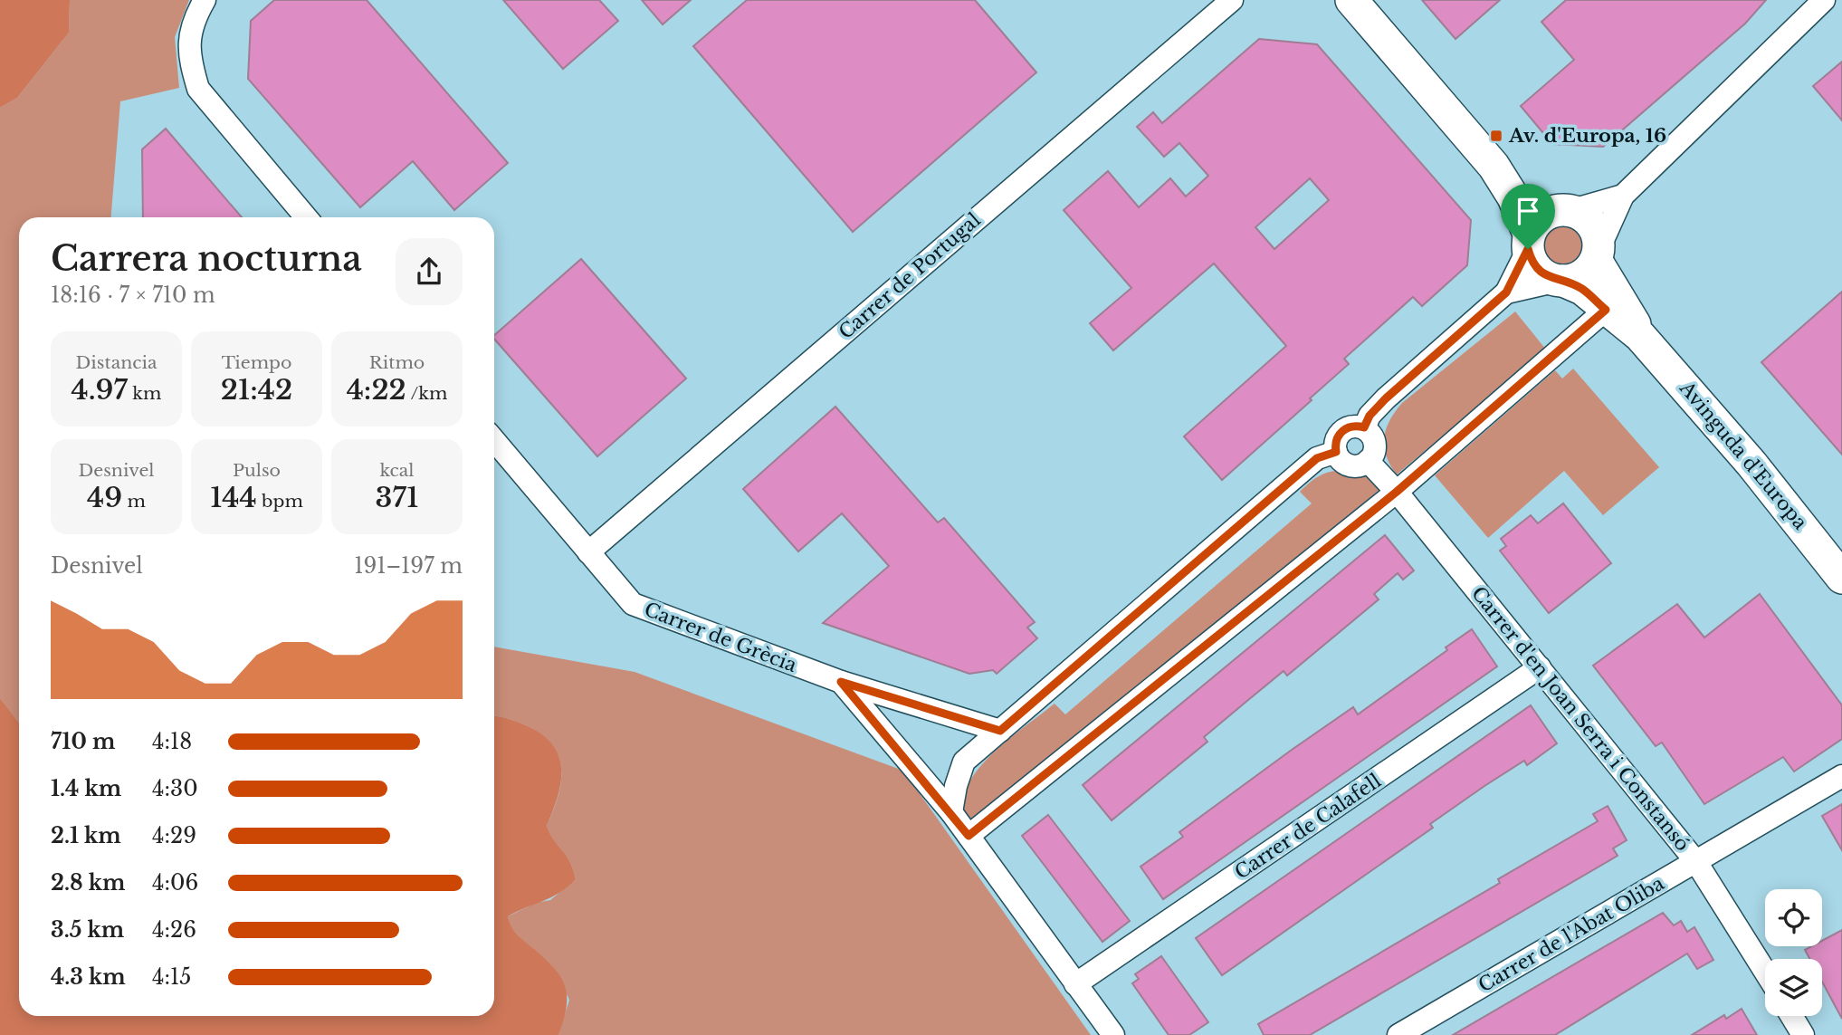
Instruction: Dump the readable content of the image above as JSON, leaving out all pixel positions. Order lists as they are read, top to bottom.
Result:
{
  "streets": {
    "street": [
      "Carrer de Portugal",
      "Avinguda d'Europa",
      "Carrer de Grècia",
      "Carrer d'en Joan Serra i Constansó",
      "Carrer de Calafell",
      "Carrer de l'Abat Oliba"
    ]
  },
  "crossings": [
    ["Carrer de Portugal", "Carrer de Grècia"],
    ["Carrer de Grècia", "Carrer de Calafell"],
    ["Carrer d'en Joan Serra i Constansó", "Carrer de Calafell"],
    ["Carrer d'en Joan Serra i Constansó", "Carrer de l'Abat Oliba"]
  ],
  "places": {
    "transit": ["Av. d'Europa, 16"]
  },
  "page": {
    "heading": ["Carrera nocturna", "18:16 · 7 × 710 m"],
    "stats": [
      ["Distancia", "4.97 km"],
      ["Tiempo", "21:42"],
      ["Ritmo", "4:22 /km"],
      ["Desnivel", "49 m"],
      ["Pulso", "144 bpm"],
      ["kcal", "371"]
    ],
    "chart": ["Desnivel", "191–197 m"],
    "list": [
      {
        "name": "710 m",
        "note": "4:18"
      },
      {
        "name": "1.4 km",
        "note": "4:30"
      },
      {
        "name": "2.1 km",
        "note": "4:29"
      },
      {
        "name": "2.8 km",
        "note": "4:06"
      },
      {
        "name": "3.5 km",
        "note": "4:26"
      },
      {
        "name": "4.3 km",
        "note": "4:15"
      }
    ]
  }
}
